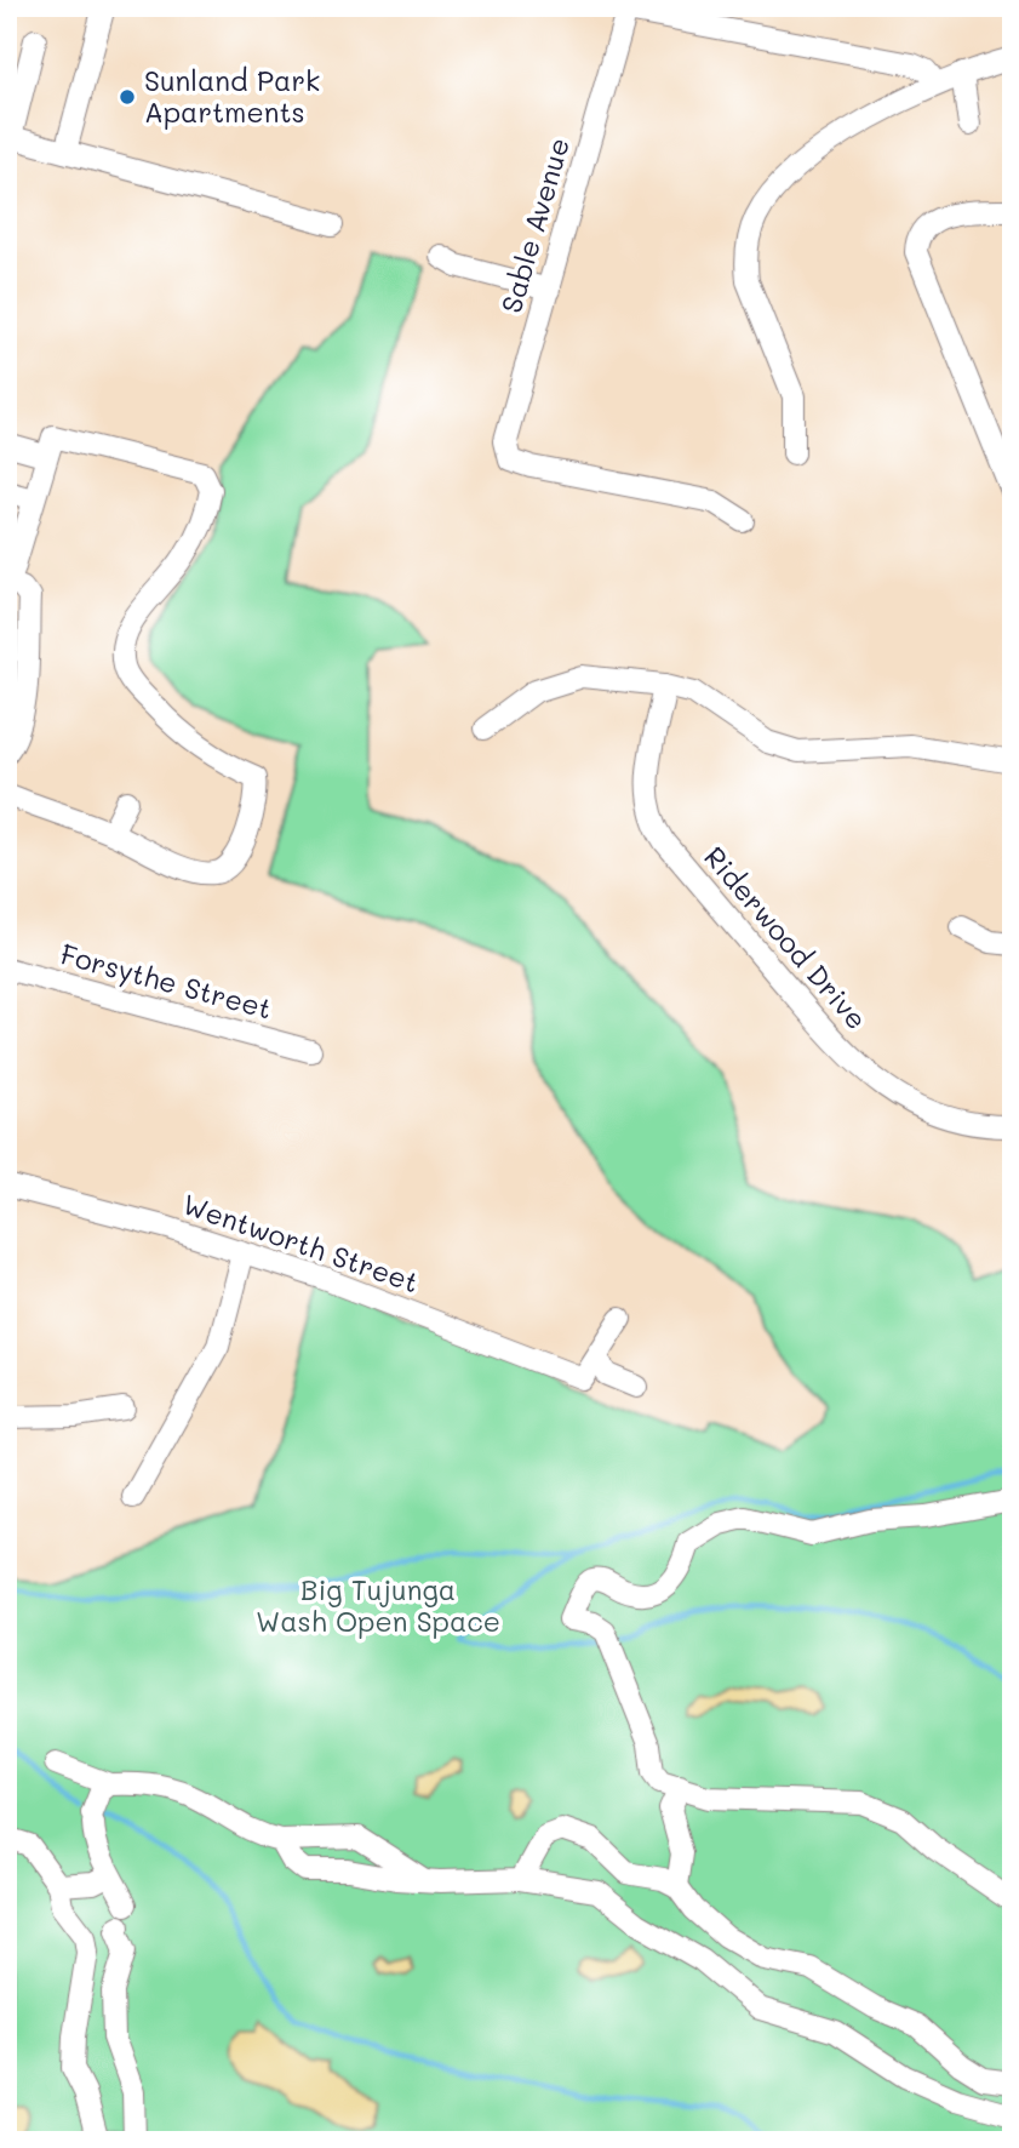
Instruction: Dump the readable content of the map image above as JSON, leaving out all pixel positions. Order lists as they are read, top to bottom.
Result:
{
  "streets": {
    "street": [
      "Sable Avenue",
      "Riderwood Drive",
      "Forsythe Street",
      "Wentworth Street"
    ]
  },
  "parks": ["Big Tujunga Wash Open Space"],
  "places": ["Sunland Park Apartments"]
}
